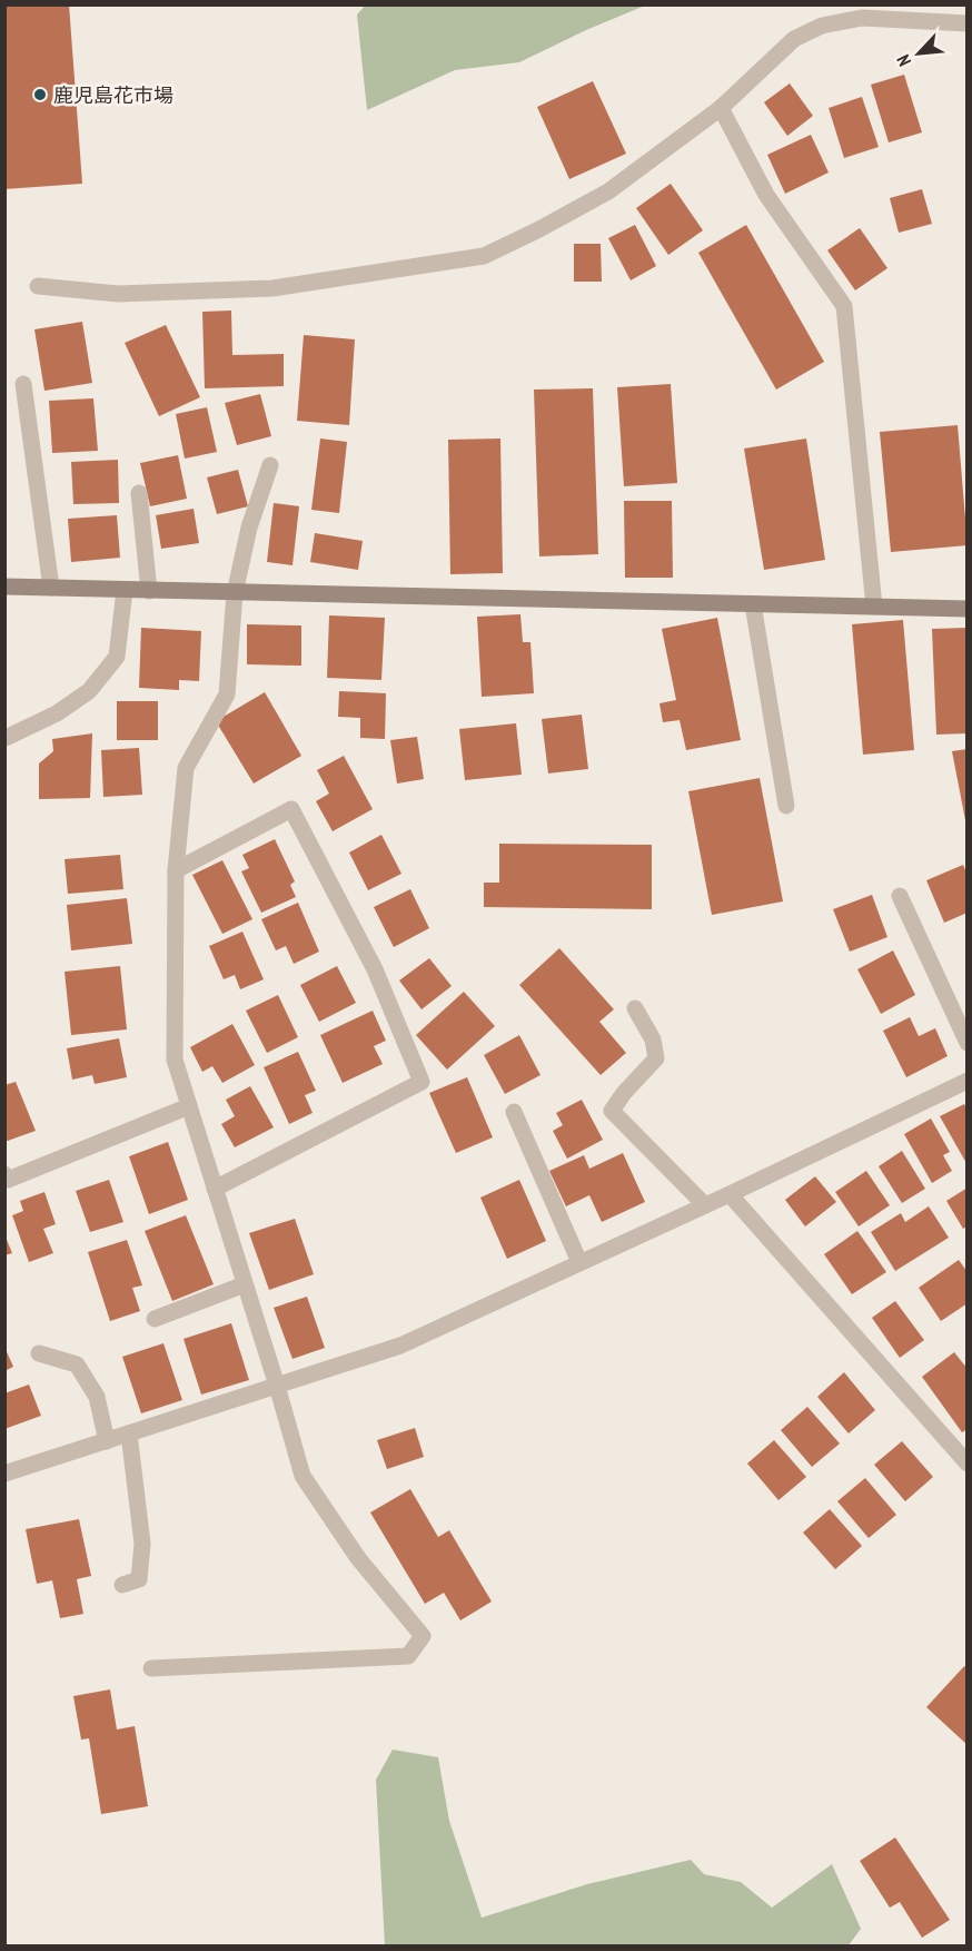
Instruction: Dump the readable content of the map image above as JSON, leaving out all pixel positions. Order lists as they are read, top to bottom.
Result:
{
  "places": ["鹿児島花市場"],
  "north": "bottom left"
}
